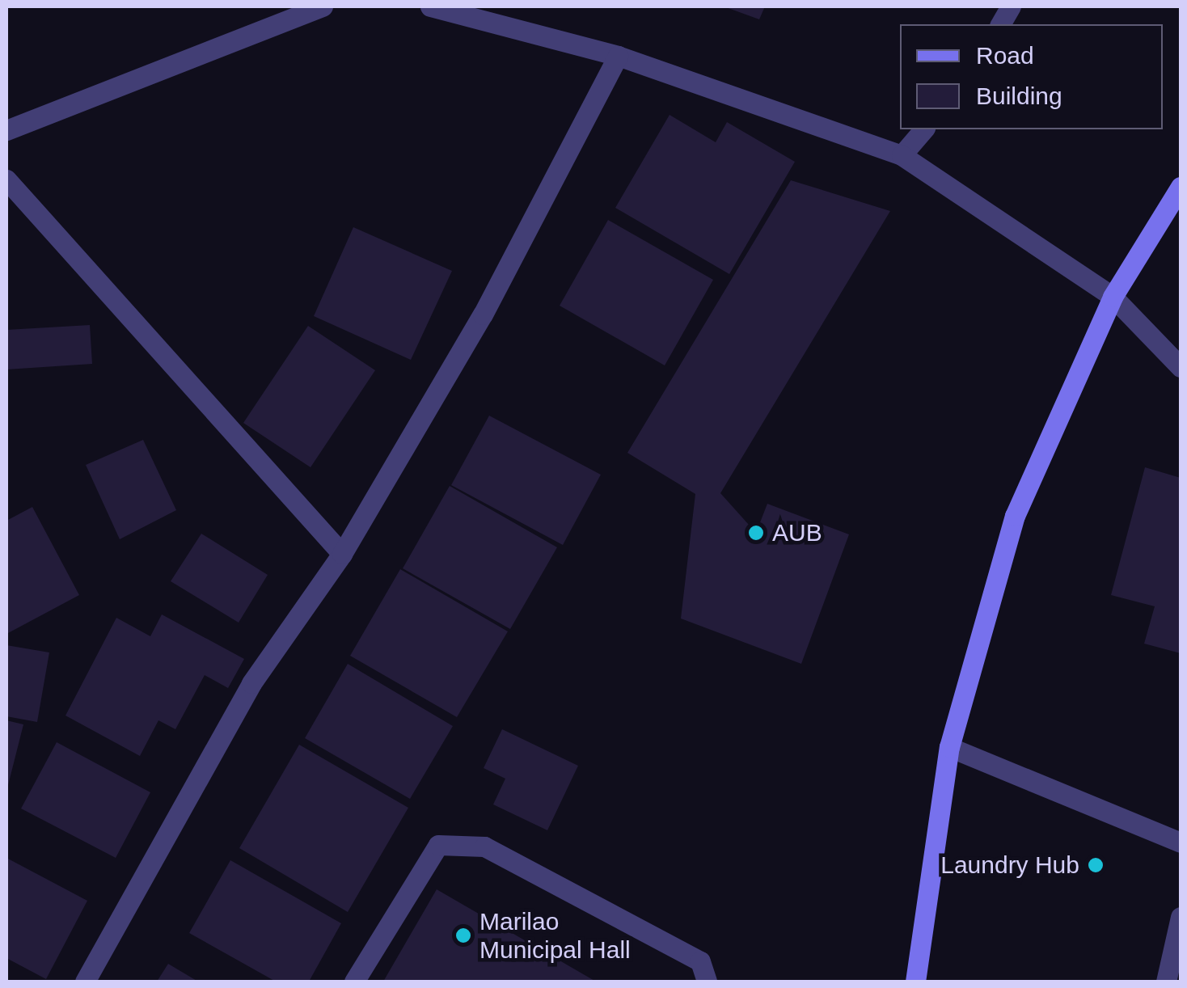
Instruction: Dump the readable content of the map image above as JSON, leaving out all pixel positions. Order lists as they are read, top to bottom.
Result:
{
  "places": ["AUB", "Laundry Hub", "Marilao Municipal Hall"],
  "legend": ["Road", "Building"]
}
